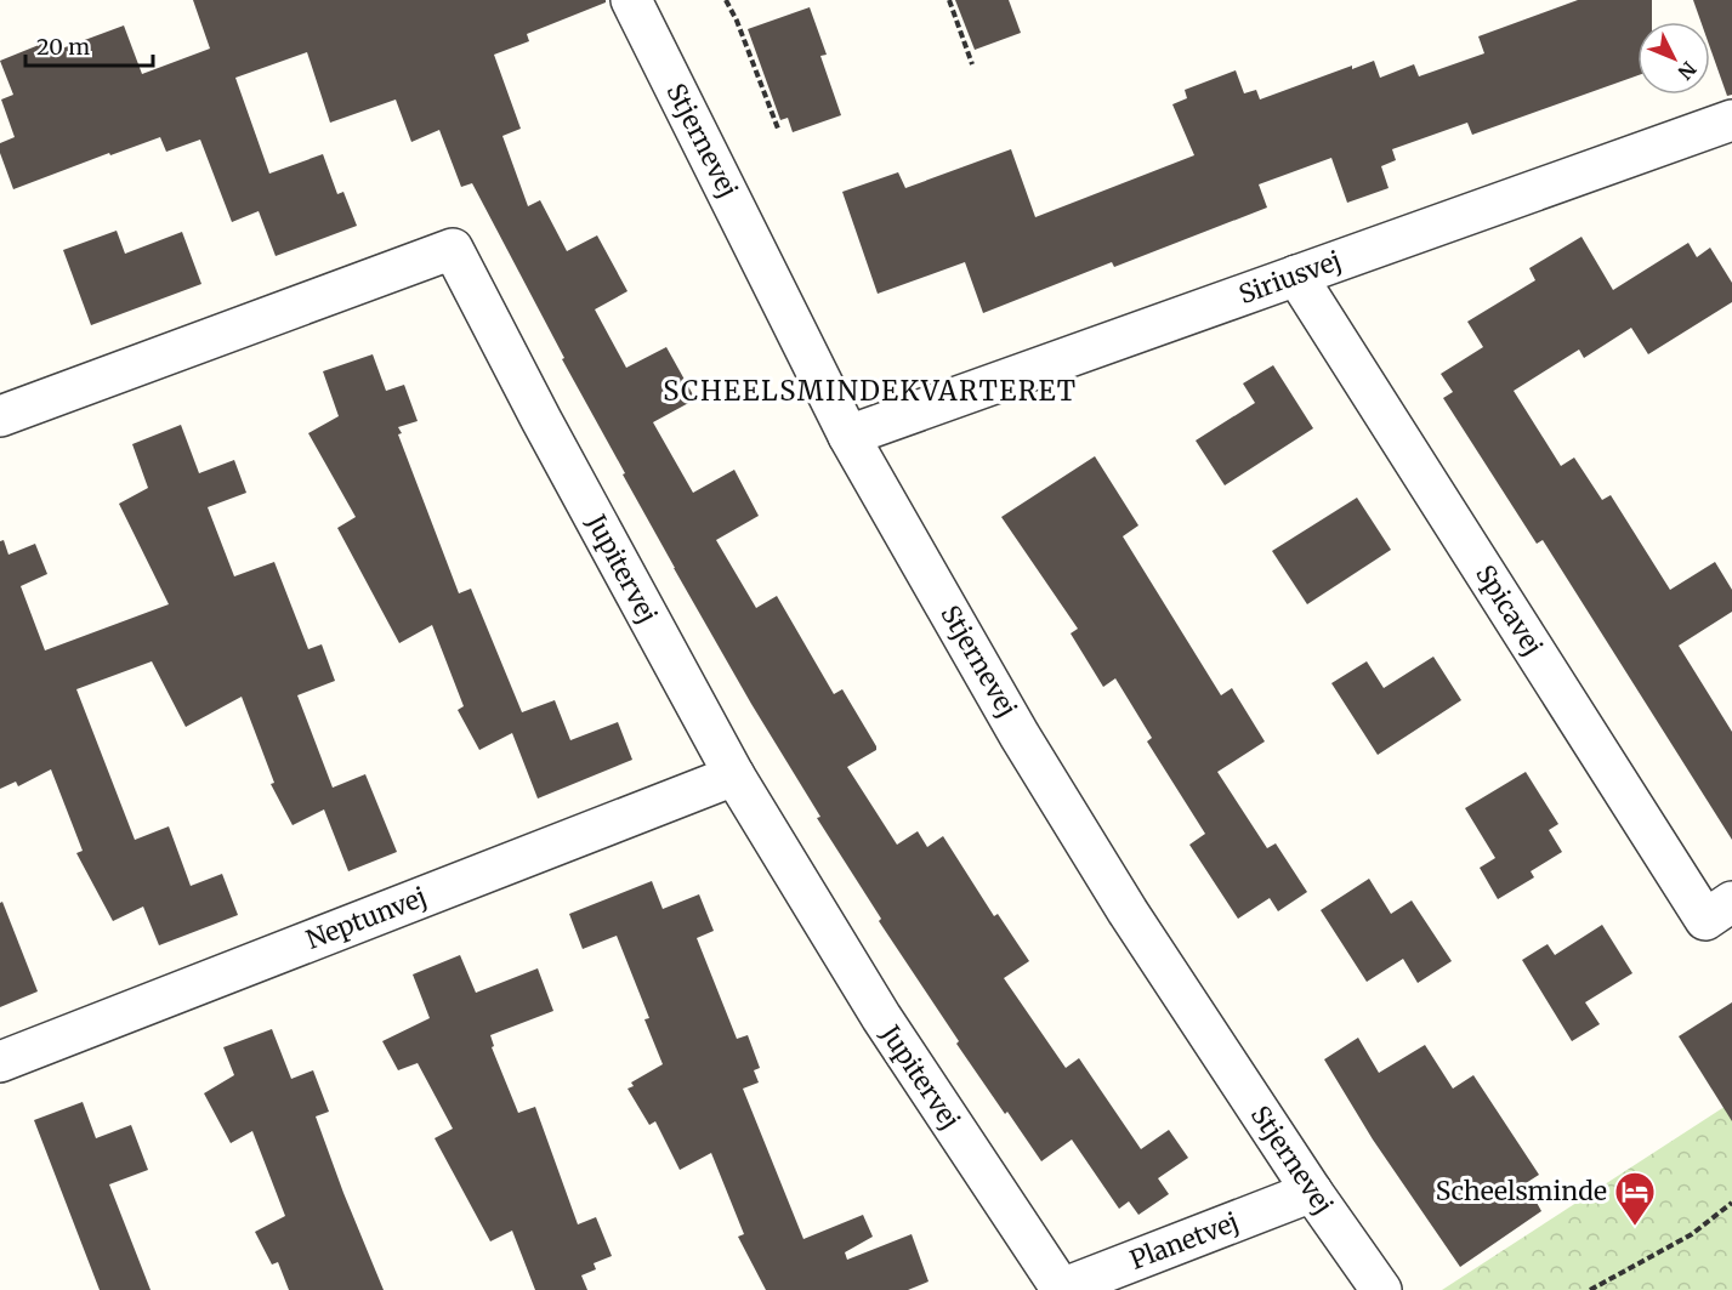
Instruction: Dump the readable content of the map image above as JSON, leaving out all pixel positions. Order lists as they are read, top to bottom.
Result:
{
  "streets": {
    "street": [
      "Stjernevej",
      "Siriusvej",
      "Jupitervej",
      "Spicavej",
      "Neptunvej",
      "Planetvej"
    ]
  },
  "crossings": [
    ["Stjernevej", "Siriusvej"],
    ["Stjernevej", "Planetvej"],
    ["Siriusvej", "Spicavej"],
    ["Jupitervej", "Neptunvej"],
    ["Jupitervej", "Planetvej"]
  ],
  "districts": ["SCHEELSMINDEKVARTERET"],
  "places": {
    "hotel": ["Scheelsminde"]
  },
  "scale_bar": "20 m",
  "north": "bottom right"
}
